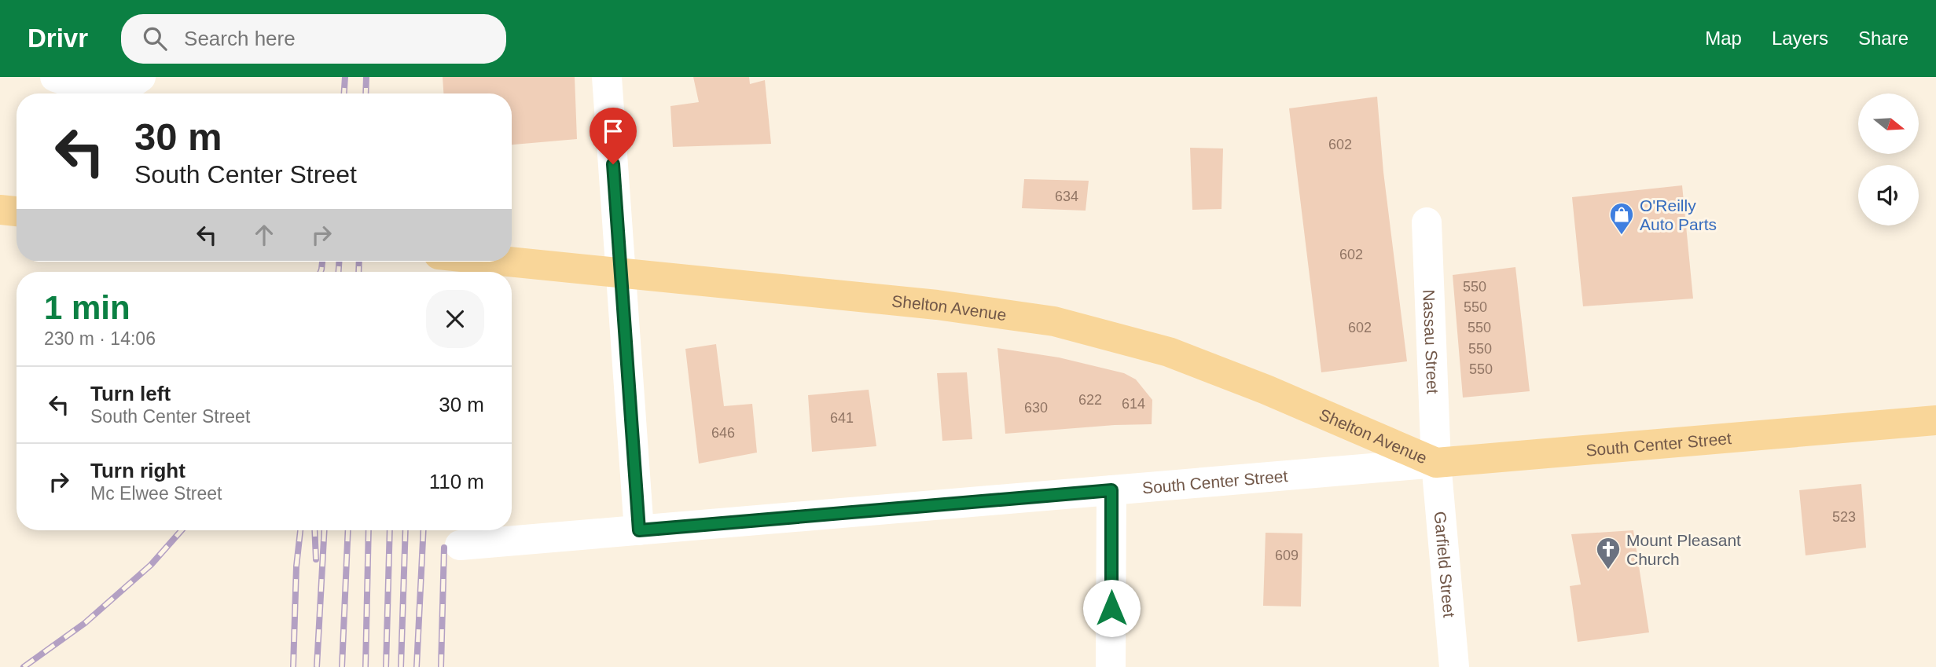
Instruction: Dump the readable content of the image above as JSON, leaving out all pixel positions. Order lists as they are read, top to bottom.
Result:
{
  "streets": {
    "main road": ["Shelton Avenue", "South Center Street"],
    "street": ["Nassau Street", "Garfield Street"]
  },
  "crossings": [
    ["Shelton Avenue", "Nassau Street"],
    ["Shelton Avenue", "South Center Street"],
    ["Shelton Avenue", "Garfield Street"],
    ["Nassau Street", "South Center Street"],
    ["Nassau Street", "Garfield Street"],
    ["South Center Street", "Garfield Street"]
  ],
  "places": {
    "shop": ["O'Reilly Auto Parts"],
    "church": ["Mount Pleasant Church"]
  },
  "house_numbers": [
    "602",
    "634",
    "602",
    "550",
    "550",
    "602",
    "550",
    "550",
    "550",
    "622",
    "614",
    "630",
    "641",
    "646",
    "523",
    "609"
  ],
  "north": "right",
  "page": {
    "header": "Drivr",
    "search": "Search here",
    "nav": ["Map", "Layers", "Share"],
    "turn": ["30 m", "South Center Street"],
    "heading": ["1 min", "230 m · 14:06"],
    "list": [
      {
        "name": "Turn left",
        "note": "South Center Street",
        "value": "30 m"
      },
      {
        "name": "Turn right",
        "note": "Mc Elwee Street",
        "value": "110 m"
      }
    ]
  }
}
